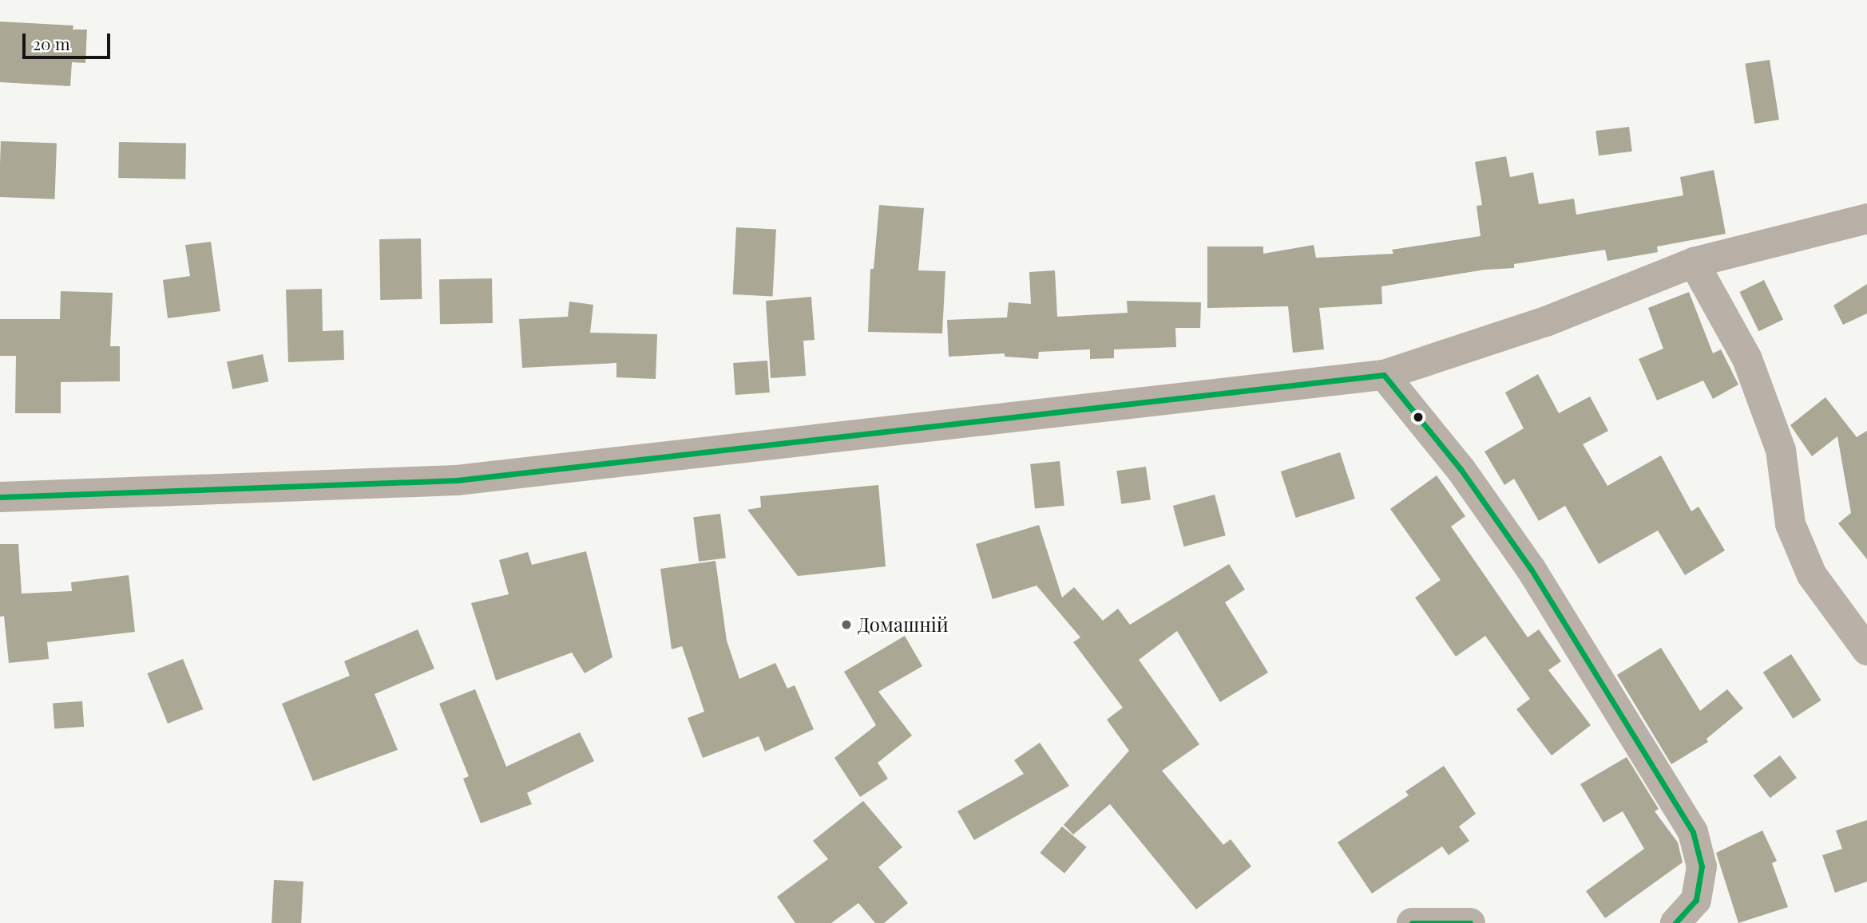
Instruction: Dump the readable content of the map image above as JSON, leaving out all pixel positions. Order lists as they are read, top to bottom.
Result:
{
  "places": ["Домашній"],
  "scale_bar": "20 m"
}
